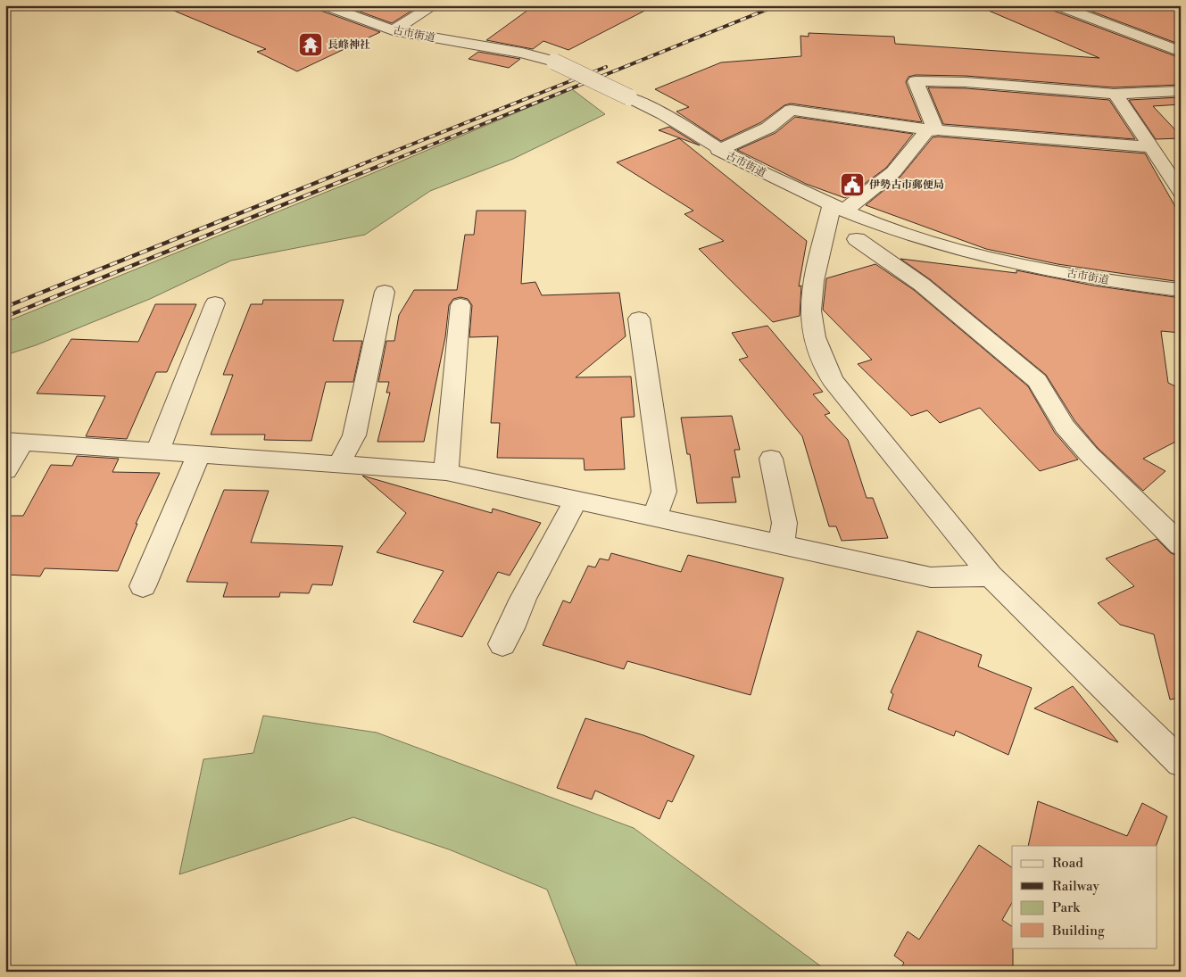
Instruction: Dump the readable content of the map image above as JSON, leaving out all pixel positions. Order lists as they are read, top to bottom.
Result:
{
  "streets": {
    "street": ["古市街道"]
  },
  "places": {
    "temple": ["長峰神社"],
    "public building": ["伊勢古市郵便局"]
  },
  "legend": [
    "Road",
    "Railway",
    "Park",
    "Building"
  ]
}
